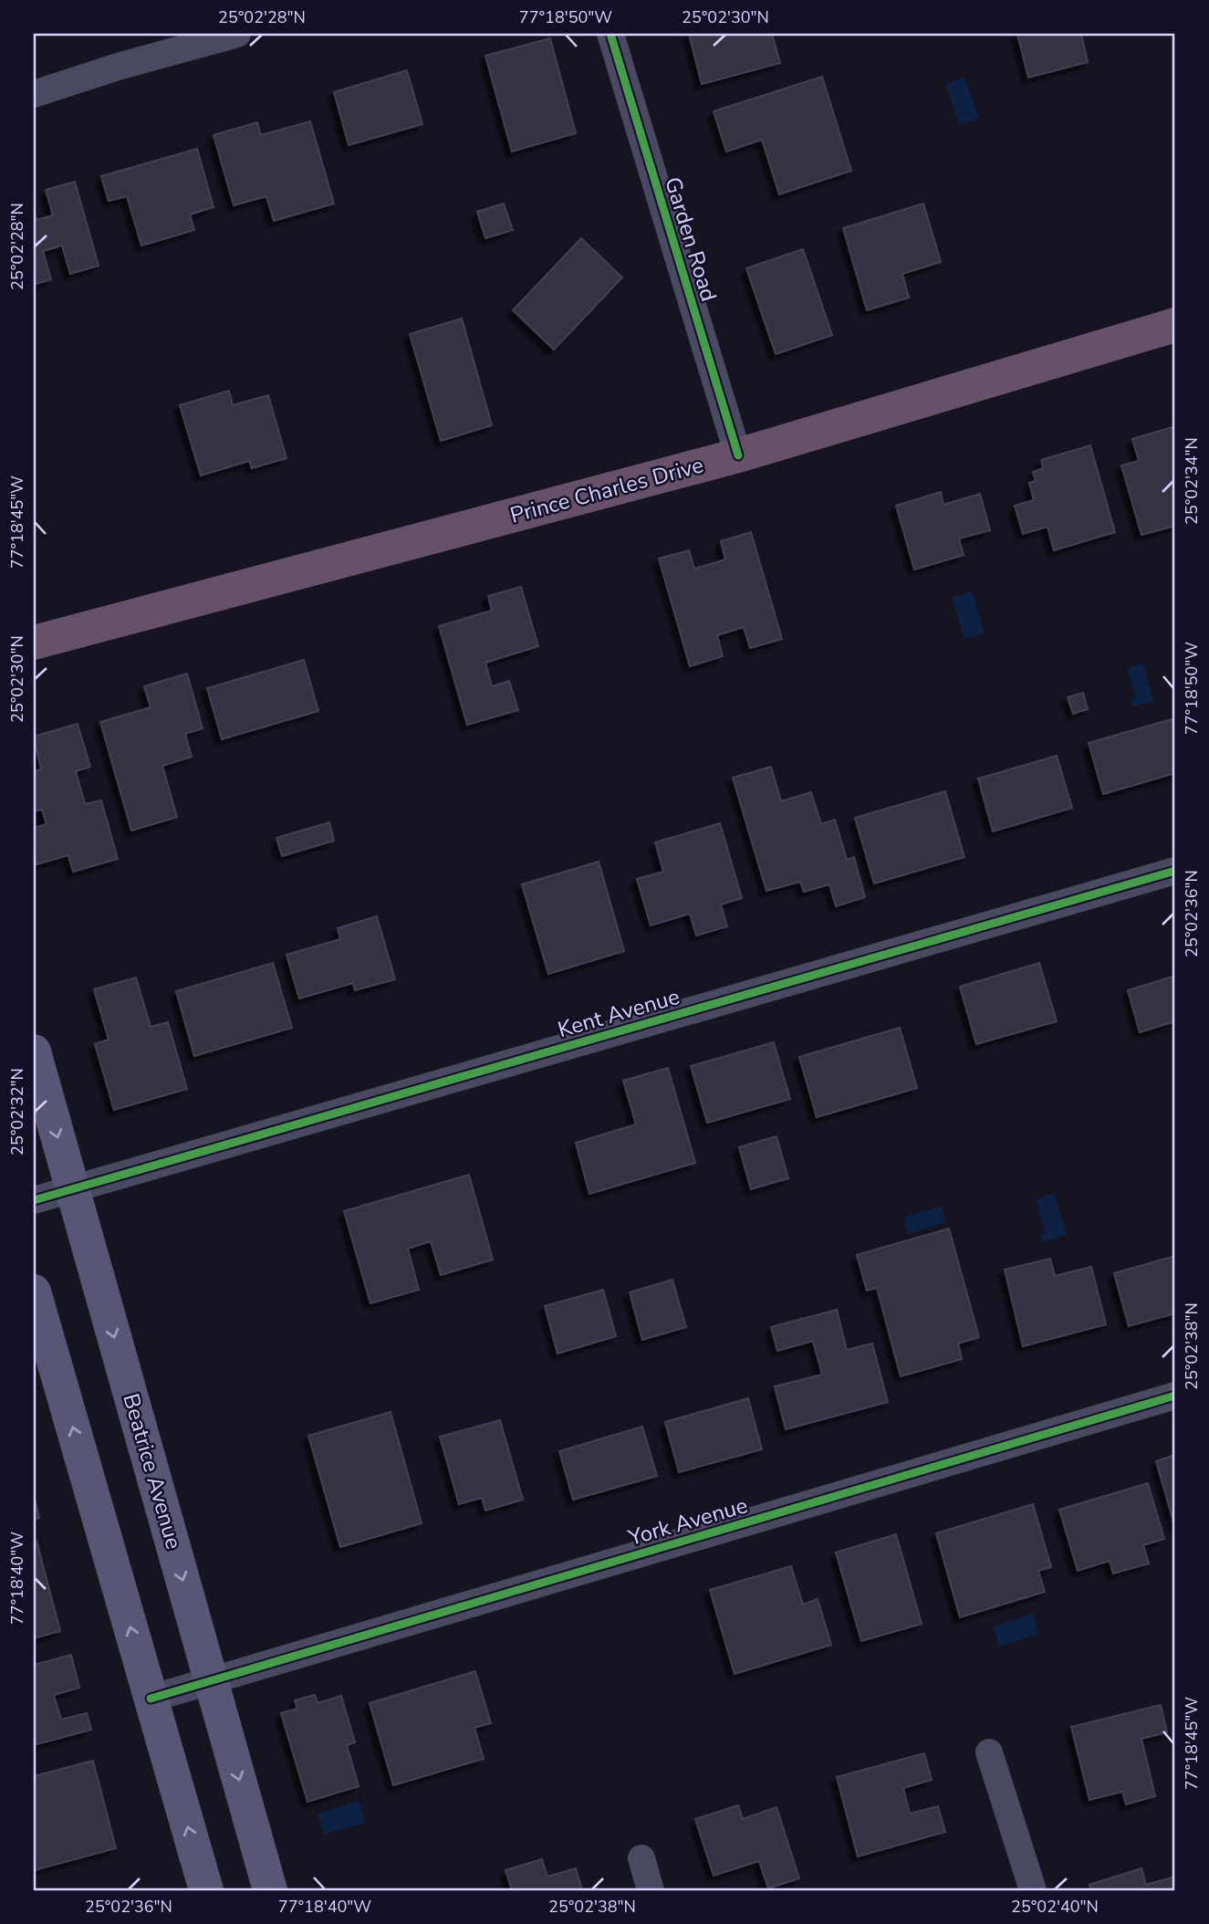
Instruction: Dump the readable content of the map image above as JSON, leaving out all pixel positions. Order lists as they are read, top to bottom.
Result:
{
  "streets": {
    "highway": ["Prince Charles Drive"],
    "street": [
      "Garden Road",
      "Kent Avenue",
      "Beatrice Avenue",
      "York Avenue"
    ]
  },
  "crossings": [
    ["Garden Road", "Prince Charles Drive"],
    ["Kent Avenue", "Beatrice Avenue"],
    ["Beatrice Avenue", "York Avenue"]
  ],
  "coordinates": [
    "25°02'28\"N",
    "77°18'50\"W",
    "25°02'30\"N",
    "25°02'34\"N",
    "77°18'45\"W",
    "25°02'36\"N",
    "25°02'32\"N",
    "25°02'38\"N",
    "77°18'40\"W",
    "25°02'40\"N"
  ]
}
